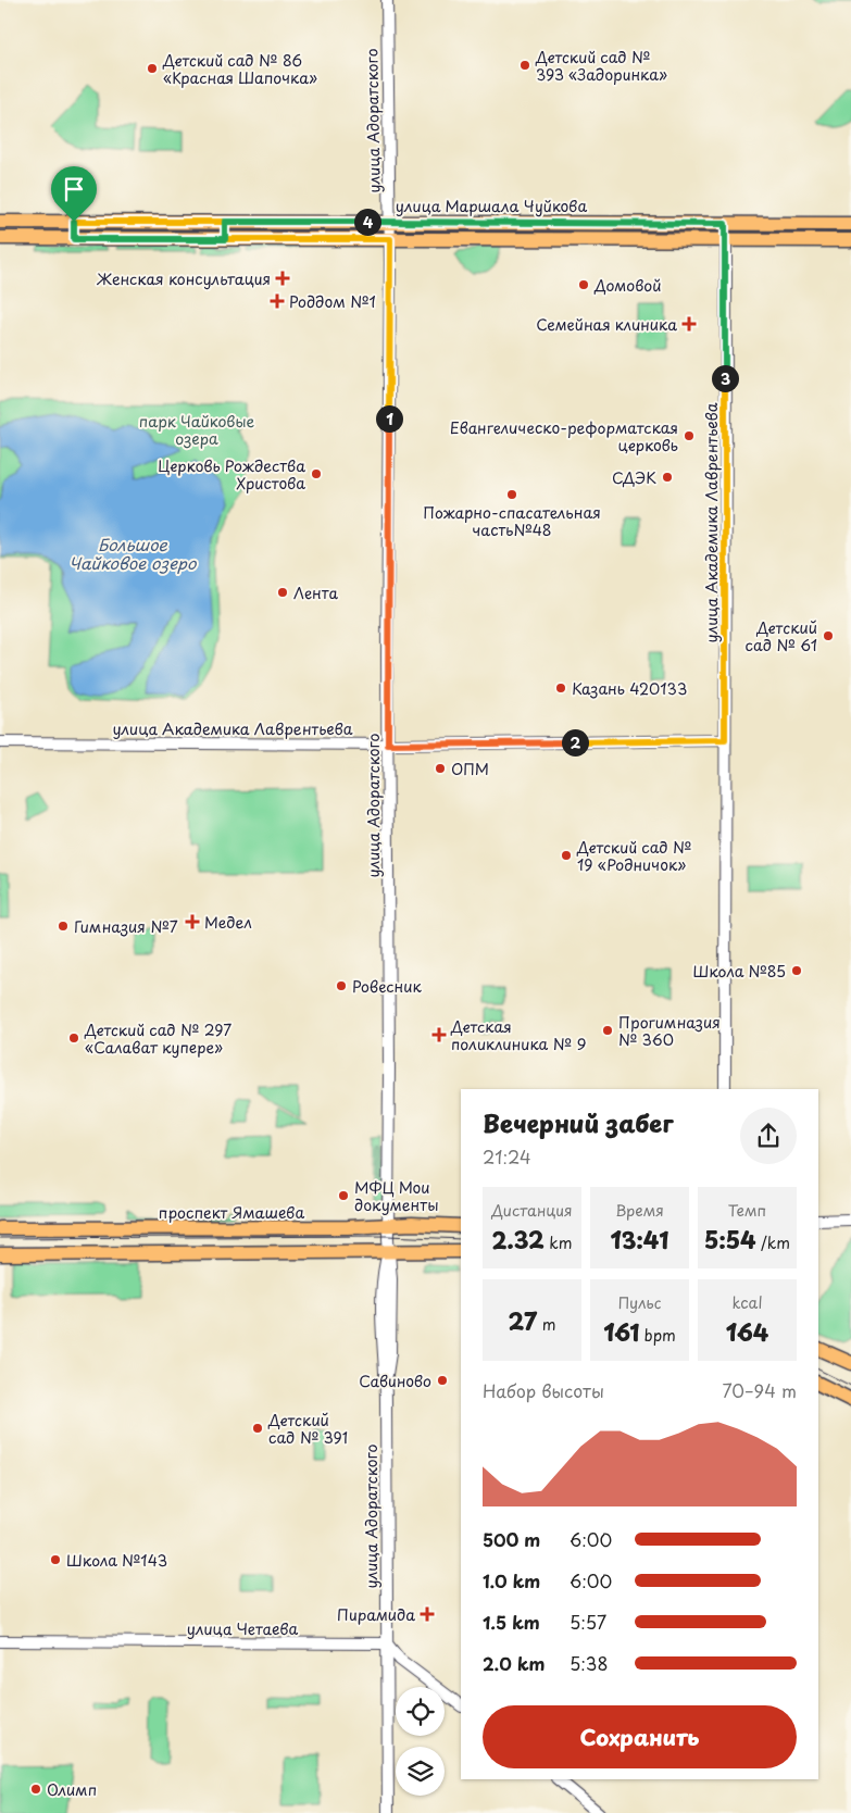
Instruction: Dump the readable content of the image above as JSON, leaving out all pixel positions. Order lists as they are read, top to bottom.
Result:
{
  "streets": {
    "main road": ["улица Маршала Чуйкова", "проспект Ямашева"],
    "street": ["улица Адоратского", "улица Академика Лаврентьева", "улица Четаева"]
  },
  "crossings": [
    ["улица Адоратского", "улица Маршала Чуйкова"],
    ["улица Адоратского", "улица Академика Лаврентьева"],
    ["улица Адоратского", "проспект Ямашева"],
    ["улица Адоратского", "улица Четаева"]
  ],
  "water": ["Большое Чайковое озеро"],
  "parks": ["парк Чайковые озера"],
  "places": {
    "other": [
      "Детский сад № 393 «Задоринка»",
      "Детский сад № 86 «Красная Шапочка»",
      "Домовой",
      "Евангелическо-реформатская церковь",
      "Церковь Рождества Христова",
      "СДЭК",
      "Пожарно-спасательная часть№48",
      "Лента",
      "Детский сад № 61",
      "Казань 420133",
      "ОПМ",
      "Детский сад № 19 «Родничок»",
      "Гимназия №7",
      "Школа №85",
      "Ровесник",
      "Прогимназия № 360",
      "Детский сад № 297 «Салават купере»",
      "МФЦ Мои документы",
      "Савиново",
      "Детский сад № 391",
      "Школа №143",
      "Олимп"
    ],
    "health": [
      "Женская консультация",
      "Роддом №1",
      "Семейная клиника",
      "Медел",
      "Детская поликлиника № 9",
      "Пирамида"
    ]
  },
  "page": {
    "pins": [
      "4",
      "3",
      "1",
      "2"
    ],
    "heading": ["Вечерний забег", "21:24"],
    "stats": [
      ["Дистанция", "2.32 km"],
      ["Время", "13:41"],
      ["Темп", "5:54 /km"],
      ["27 m"],
      ["Пульс", "161 bpm"],
      ["kcal", "164"]
    ],
    "chart": ["Набор высоты", "70–94 m"],
    "list": [
      {
        "name": "500 m",
        "note": "6:00"
      },
      {
        "name": "1.0 km",
        "note": "6:00"
      },
      {
        "name": "1.5 km",
        "note": "5:57"
      },
      {
        "name": "2.0 km",
        "note": "5:38"
      }
    ],
    "buttons": "Сохранить"
  }
}
